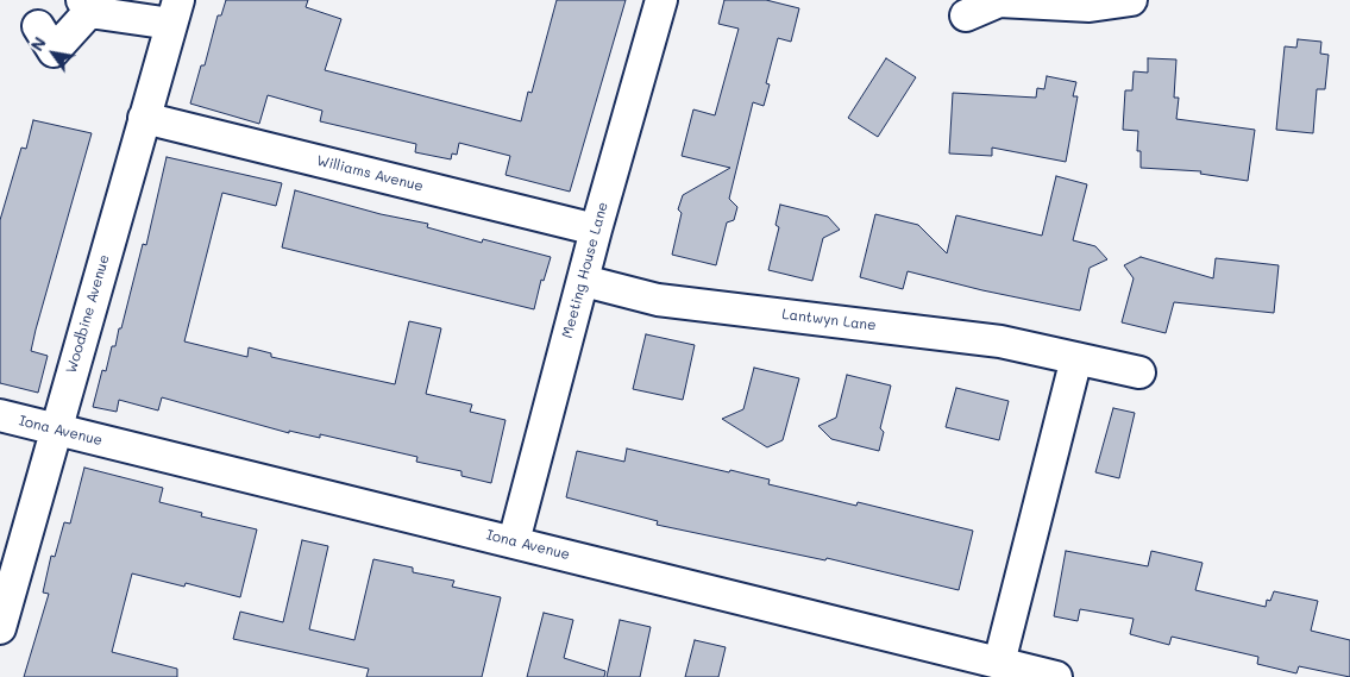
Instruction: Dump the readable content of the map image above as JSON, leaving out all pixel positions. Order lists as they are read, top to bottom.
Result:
{
  "streets": {
    "street": [
      "Williams Avenue",
      "Meeting House Lane",
      "Woodbine Avenue",
      "Lantwyn Lane",
      "Iona Avenue"
    ]
  },
  "crossings": [
    ["Williams Avenue", "Meeting House Lane"],
    ["Williams Avenue", "Woodbine Avenue"],
    ["Meeting House Lane", "Lantwyn Lane"],
    ["Meeting House Lane", "Iona Avenue"],
    ["Woodbine Avenue", "Iona Avenue"]
  ],
  "north": "top left"
}
